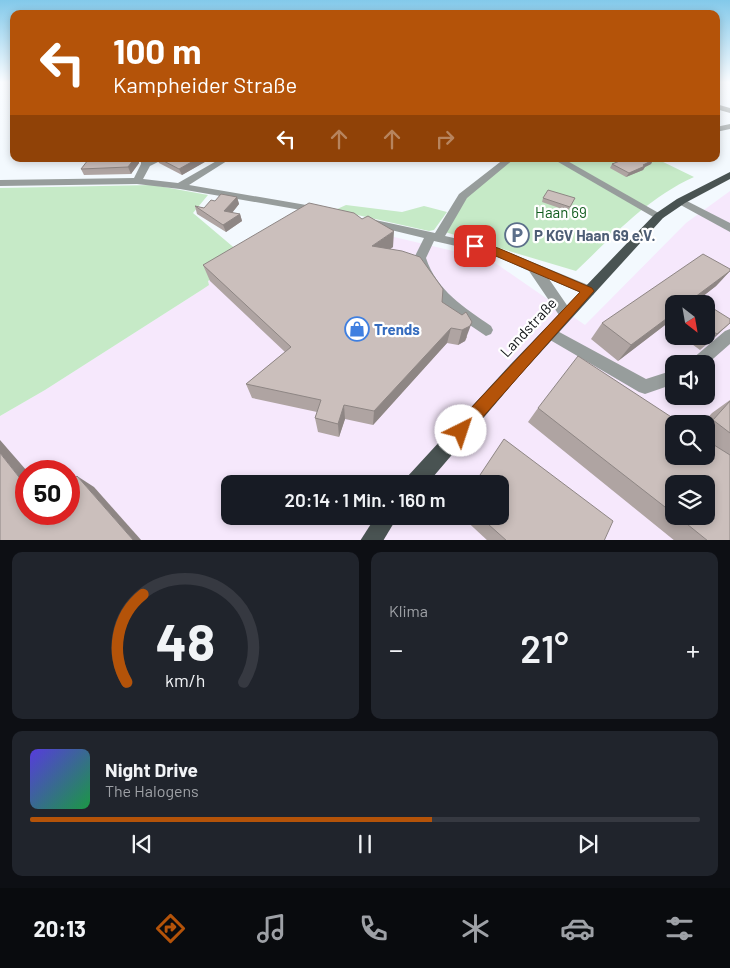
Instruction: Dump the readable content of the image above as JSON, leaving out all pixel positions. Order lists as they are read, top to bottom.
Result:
{
  "streets": {
    "main road": ["Landstraße"]
  },
  "parks": ["Haan 69"],
  "places": {
    "parking": ["P KGV Haan 69 e.V."],
    "shop": ["Trends"]
  },
  "north": "bottom right",
  "page": {
    "turn": ["100 m", "Kampheider Straße"],
    "limit": "50",
    "trip": "20:14 · 1 Min. · 160 m",
    "tile": "Klima",
    "heat": ["−", "21°", "+"],
    "song": ["Night Drive", "The Halogens"],
    "tabs": "20:13",
    "gauge": ["48", "km/h"]
  }
}
